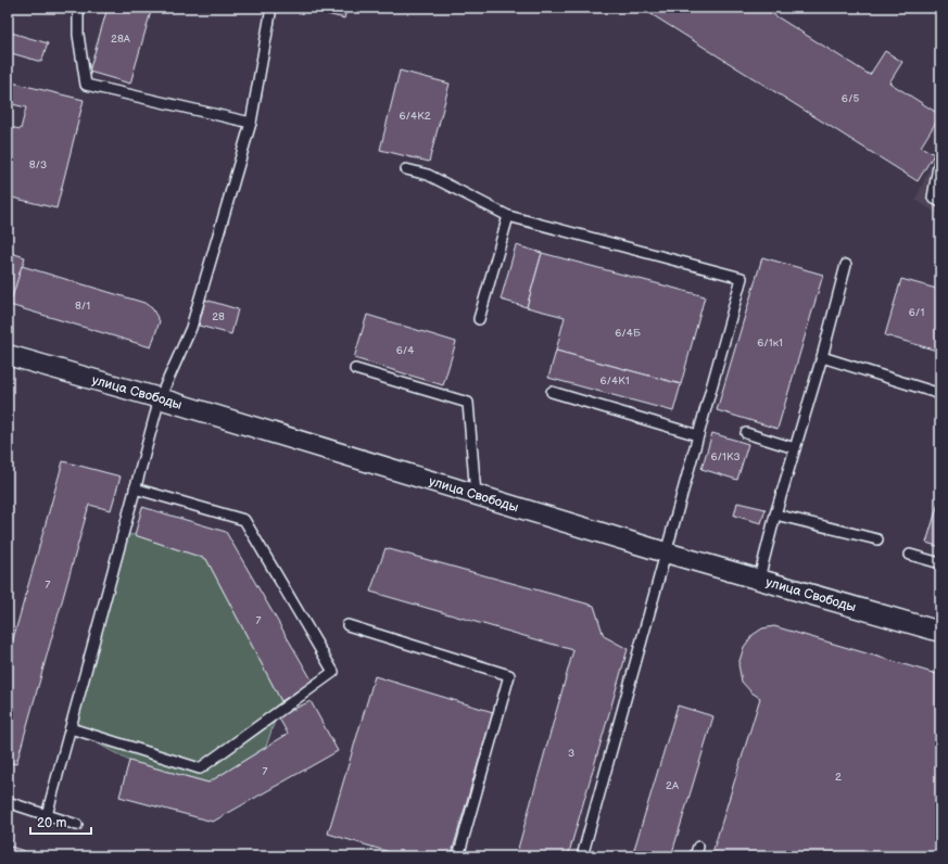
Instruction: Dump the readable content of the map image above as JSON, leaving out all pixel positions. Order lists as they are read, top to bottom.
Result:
{
  "streets": {
    "street": ["улица Свободы"]
  },
  "house_numbers": [
    "28А",
    "6/5",
    "6/4К2",
    "8/3",
    "8/1",
    "6/1",
    "28",
    "6/4Б",
    "6/1к1",
    "6/4",
    "6/4К1",
    "6/1К3",
    "7",
    "7",
    "3",
    "7",
    "2",
    "2А"
  ],
  "scale_bar": "20 m"
}
